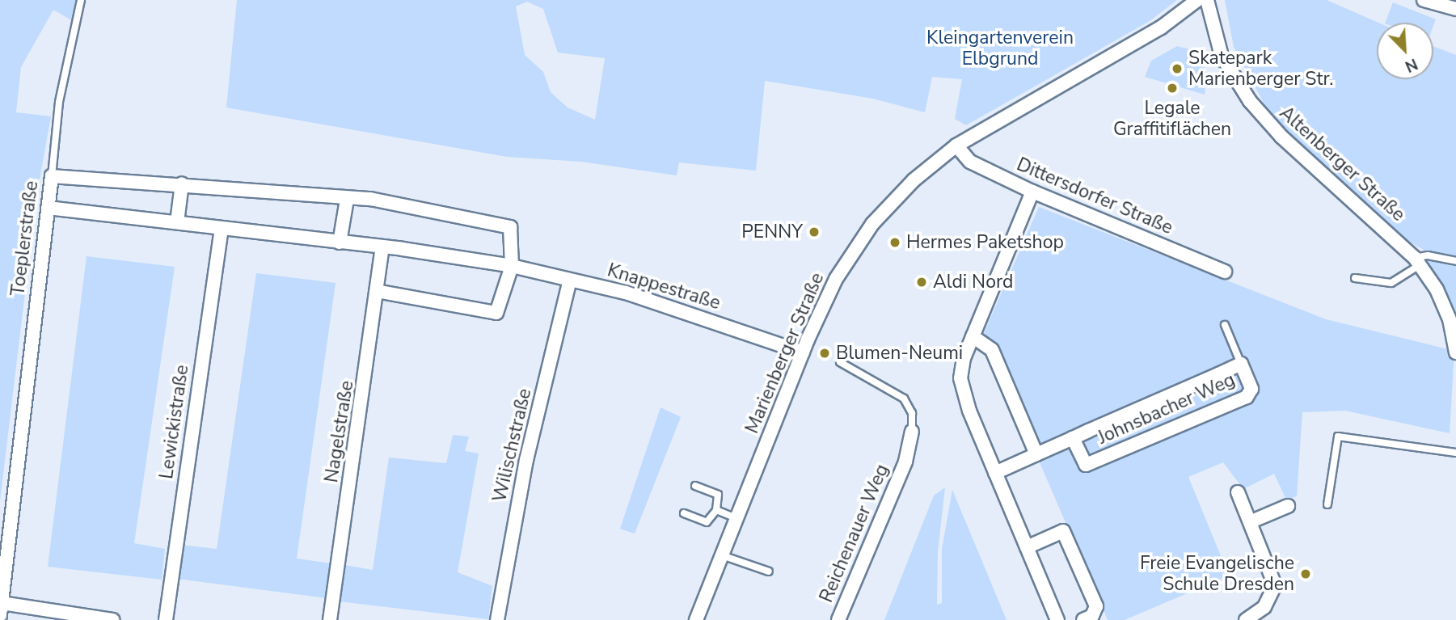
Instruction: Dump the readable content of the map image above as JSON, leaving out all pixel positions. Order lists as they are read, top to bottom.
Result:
{
  "streets": {
    "street": [
      "Altenberger Straße",
      "Dittersdorfer Straße",
      "Toeplerstraße",
      "Knappestraße",
      "Marienberger Straße",
      "Johnsbacher Weg",
      "Lewickistraße",
      "Nagelstraße",
      "Wilischstraße",
      "Reichenauer Weg"
    ]
  },
  "crossings": [
    ["Dittersdorfer Straße", "Marienberger Straße"],
    ["Toeplerstraße", "Knappestraße"],
    ["Knappestraße", "Marienberger Straße"],
    ["Knappestraße", "Lewickistraße"],
    ["Knappestraße", "Nagelstraße"],
    ["Knappestraße", "Wilischstraße"]
  ],
  "parks": ["Kleingartenverein Elbgrund"],
  "places": [
    "Skatepark Marienberger Str.",
    "Legale Graffitiflächen",
    "PENNY",
    "Hermes Paketshop",
    "Aldi Nord",
    "Blumen-Neumi",
    "Freie Evangelische Schule Dresden"
  ],
  "north": "bottom right"
}
